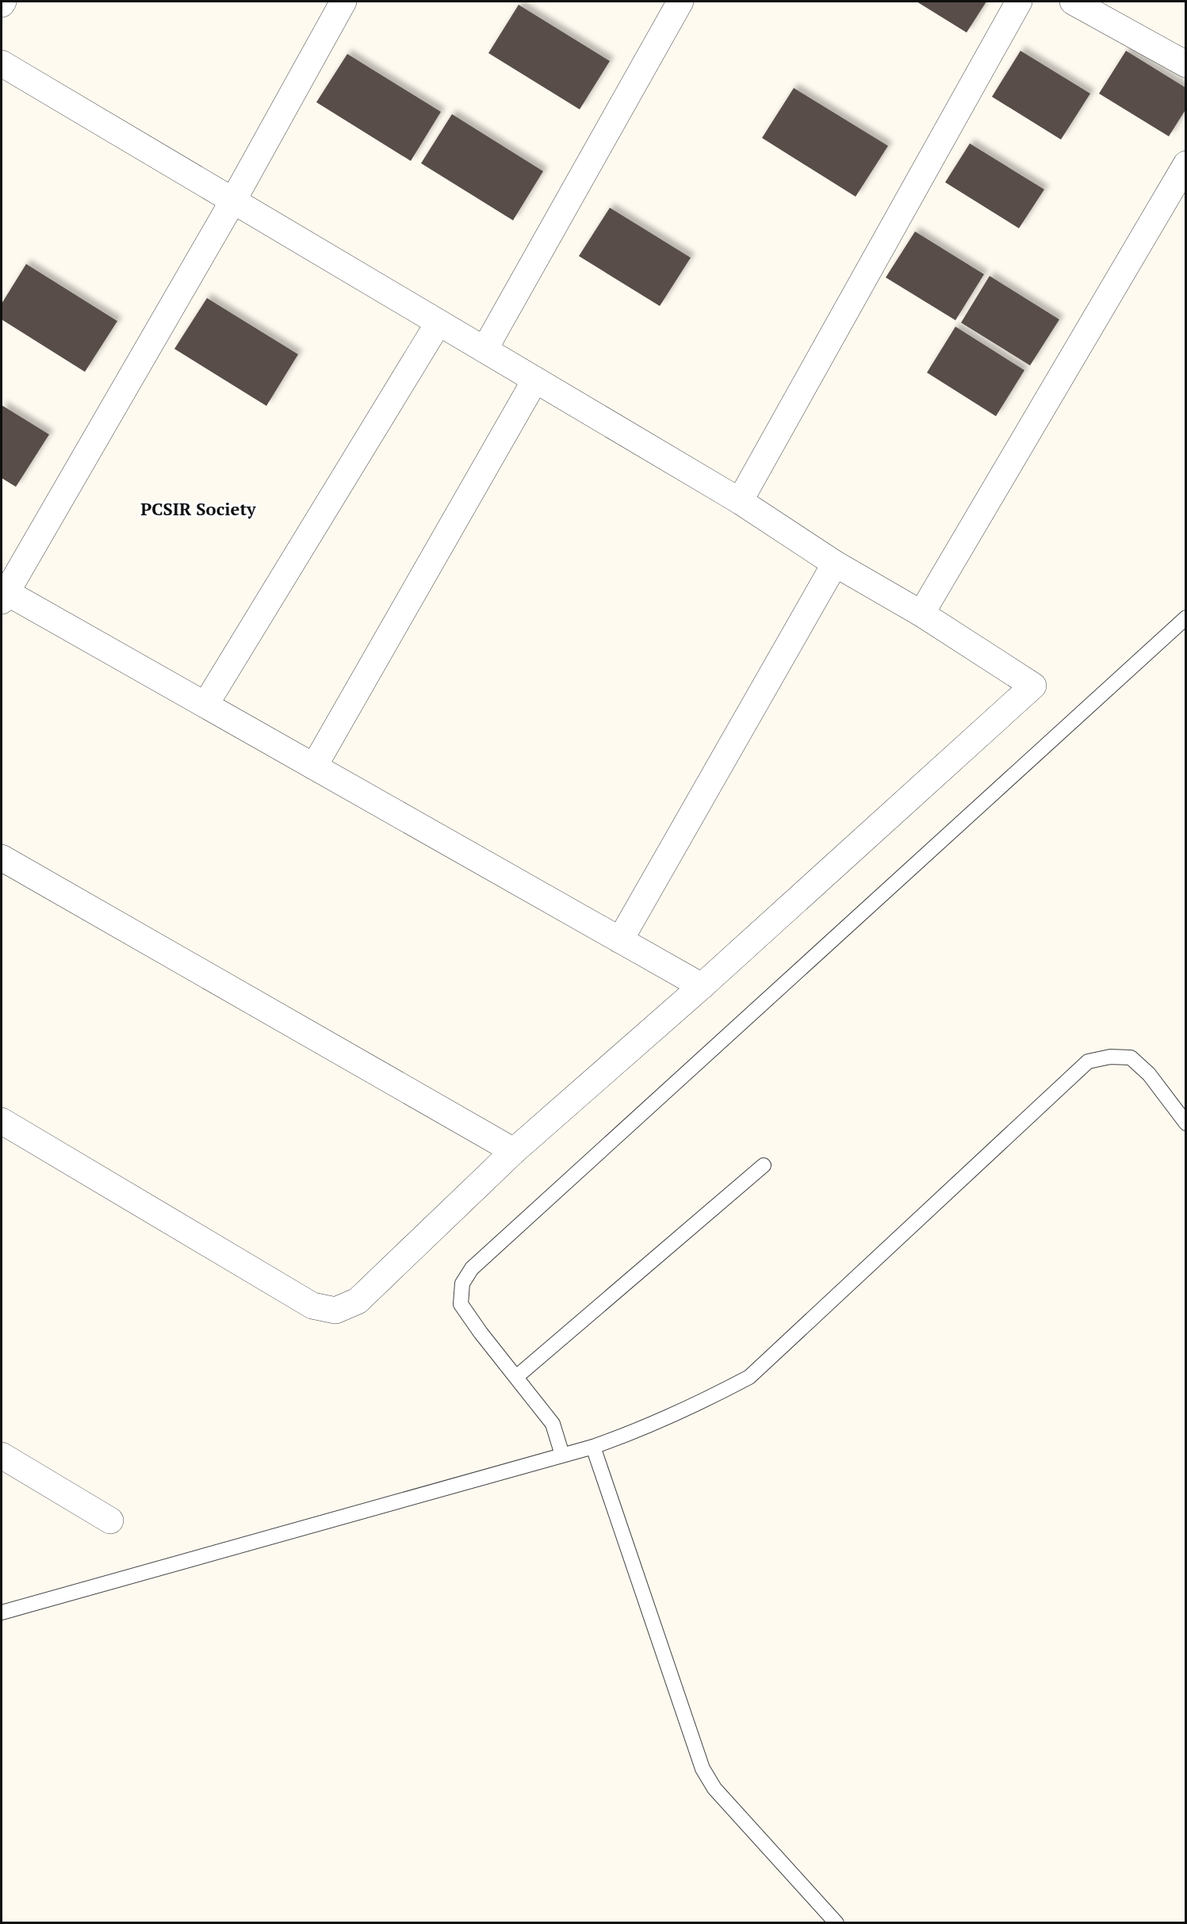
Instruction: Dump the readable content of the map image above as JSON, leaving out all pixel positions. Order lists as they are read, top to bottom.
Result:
{
  "districts": ["PCSIR Society"]
}
